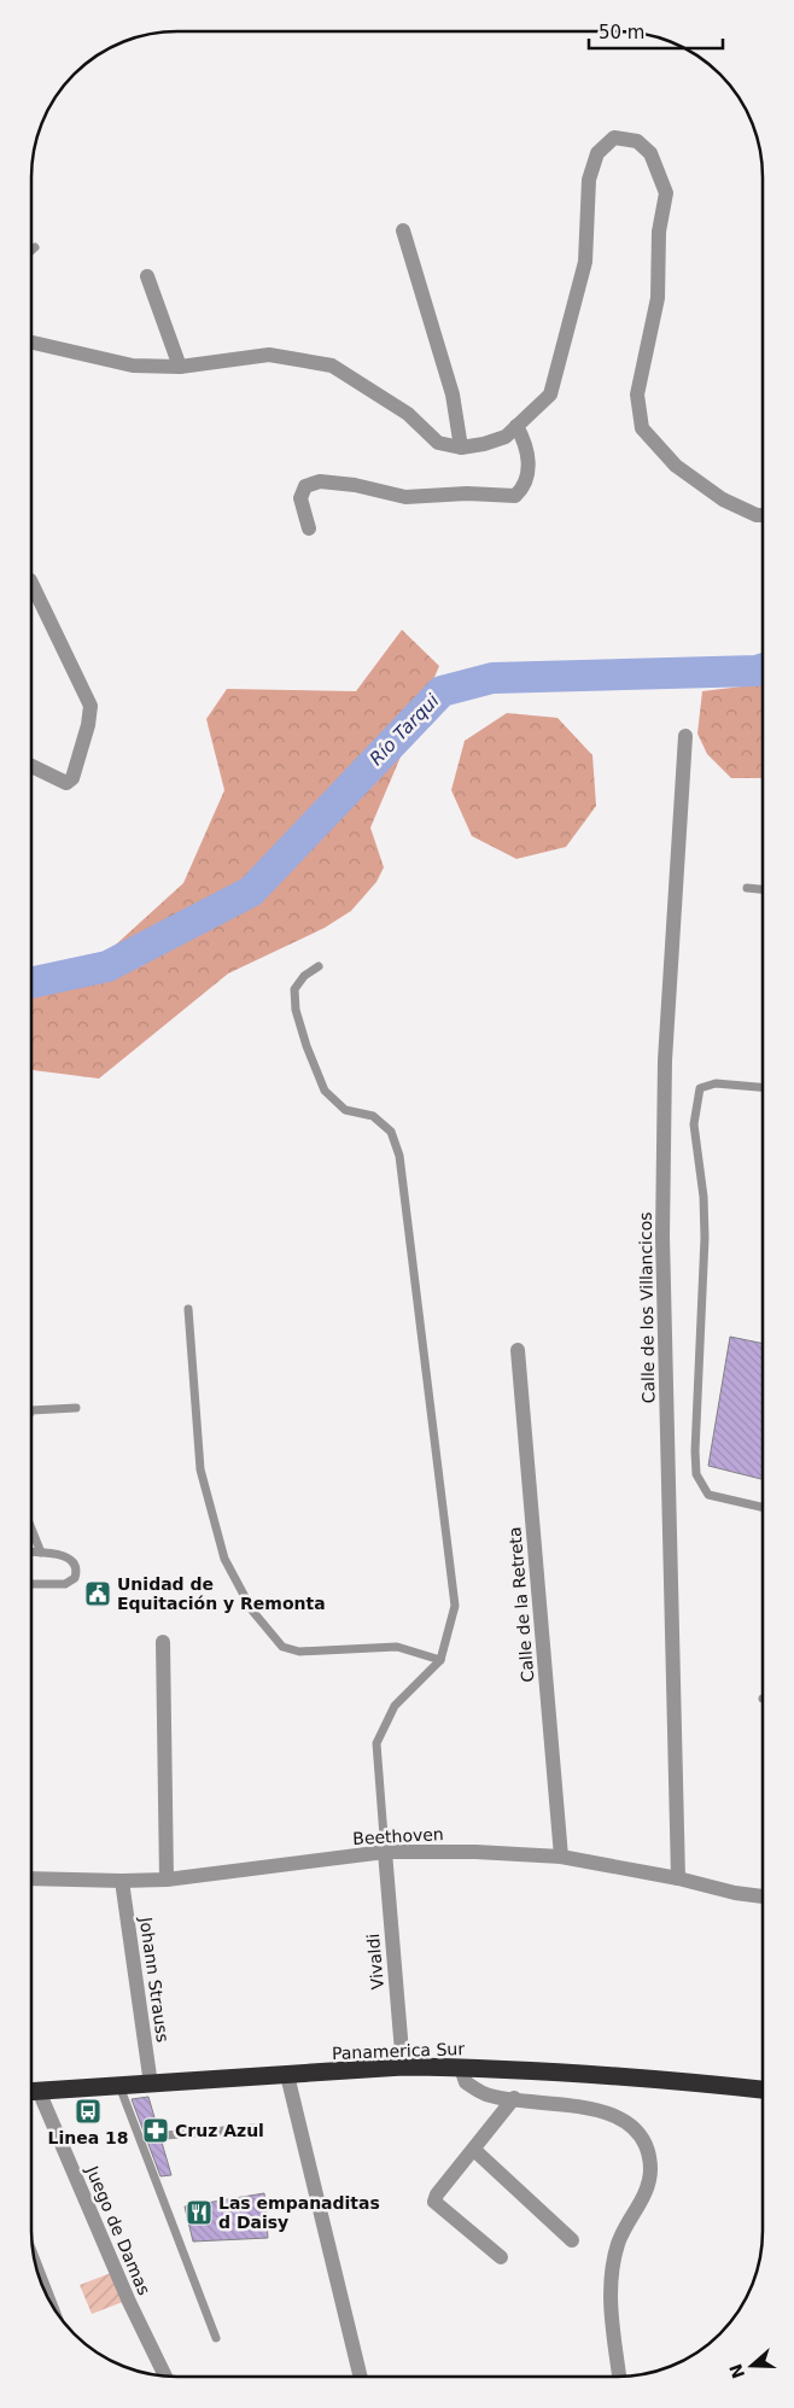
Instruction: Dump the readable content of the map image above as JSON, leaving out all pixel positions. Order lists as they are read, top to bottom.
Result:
{
  "streets": {
    "highway": ["Panamerica Sur"],
    "street": [
      "Calle de los Villancicos",
      "Calle de la Retreta",
      "Beethoven",
      "Vivaldi",
      "Johann Strauss",
      "Juego de Damas"
    ]
  },
  "crossings": [
    ["Calle de los Villancicos", "Beethoven"],
    ["Calle de la Retreta", "Beethoven"],
    ["Beethoven", "Vivaldi"],
    ["Beethoven", "Johann Strauss"],
    ["Vivaldi", "Panamerica Sur"],
    ["Johann Strauss", "Panamerica Sur"],
    ["Panamerica Sur", "Juego de Damas"]
  ],
  "water": ["Río Tarqui"],
  "places": {
    "public building": ["Unidad de Equitación y Remonta"],
    "bus stop": ["Linea 18"],
    "pharmacy": ["Cruz Azul"],
    "restaurant": ["Las empanaditas d Daisy"]
  },
  "scale_bar": "50 m",
  "north": "left"
}
